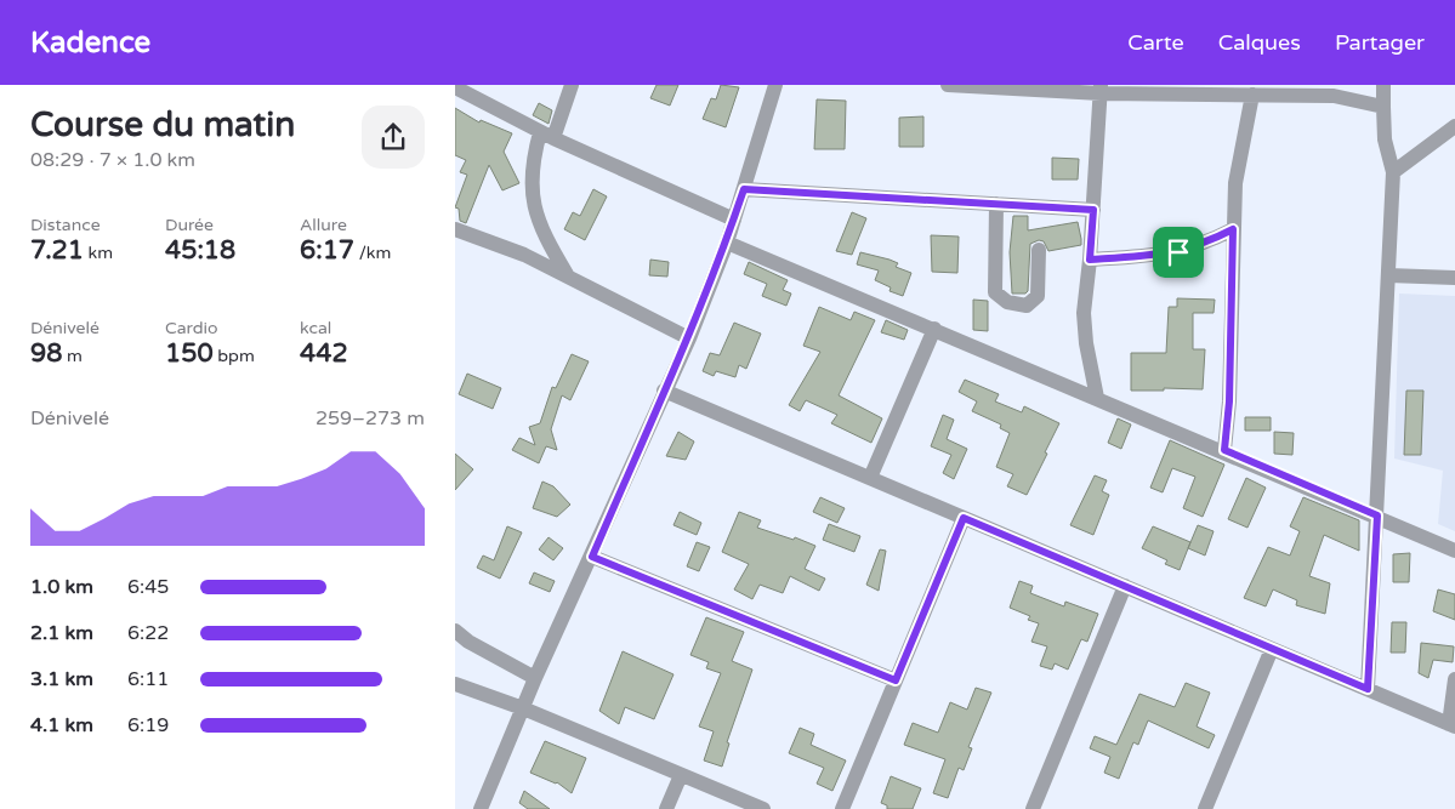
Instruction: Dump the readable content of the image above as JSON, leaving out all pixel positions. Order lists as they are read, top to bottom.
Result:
{
  "page": {
    "header": "Kadence",
    "nav": ["Carte", "Calques", "Partager"],
    "heading": ["Course du matin", "08:29 · 7 × 1.0 km"],
    "stats": [
      ["Distance", "7.21 km"],
      ["Durée", "45:18"],
      ["Allure", "6:17 /km"],
      ["Dénivelé", "98 m"],
      ["Cardio", "150 bpm"],
      ["kcal", "442"]
    ],
    "chart": ["Dénivelé", "259–273 m"],
    "list": [
      {
        "name": "1.0 km",
        "note": "6:45"
      },
      {
        "name": "2.1 km",
        "note": "6:22"
      },
      {
        "name": "3.1 km",
        "note": "6:11"
      },
      {
        "name": "4.1 km",
        "note": "6:19"
      }
    ]
  }
}
